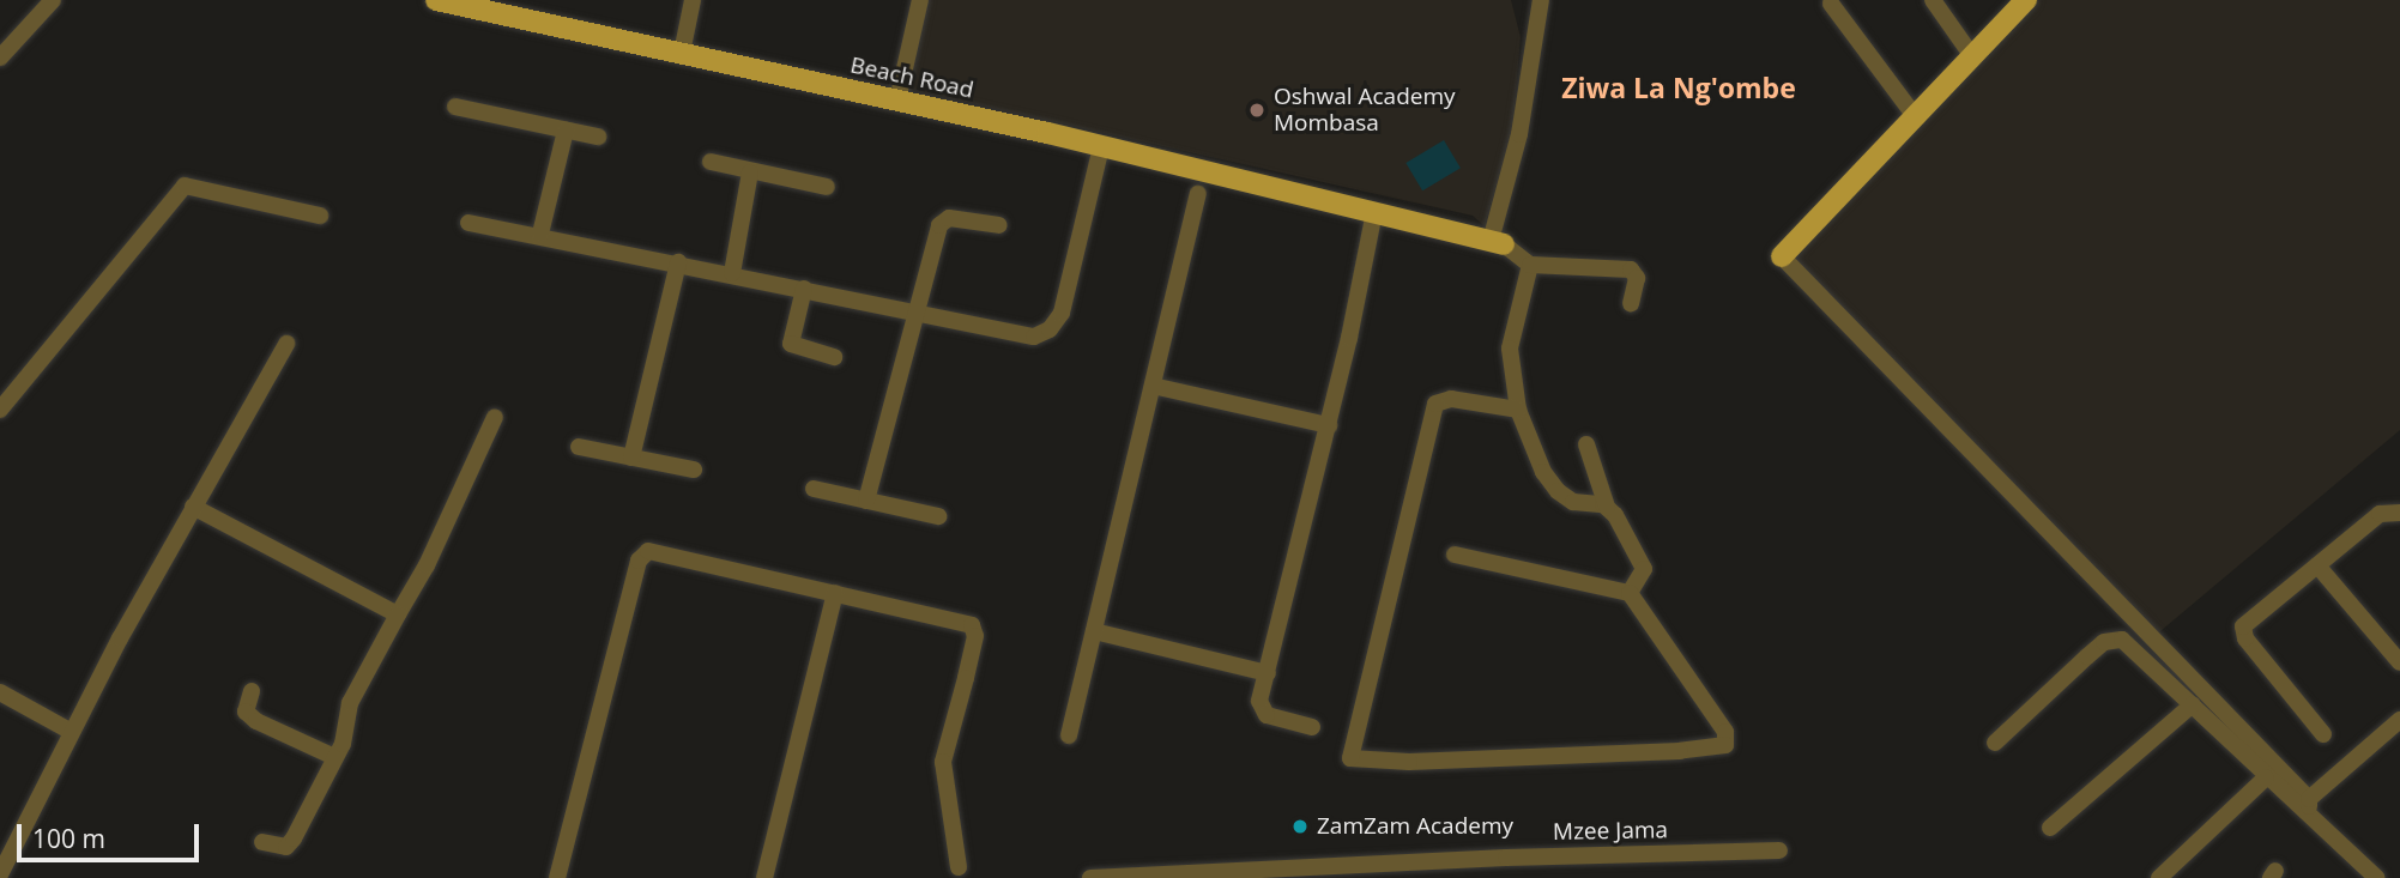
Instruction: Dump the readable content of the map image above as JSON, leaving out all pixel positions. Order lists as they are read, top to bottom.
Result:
{
  "streets": {
    "main road": ["Beach Road"],
    "street": ["Mzee Jama"]
  },
  "districts": ["Ziwa La Ng'ombe"],
  "places": ["Oshwal Academy Mombasa", "ZamZam Academy"],
  "scale_bar": "100 m"
}
